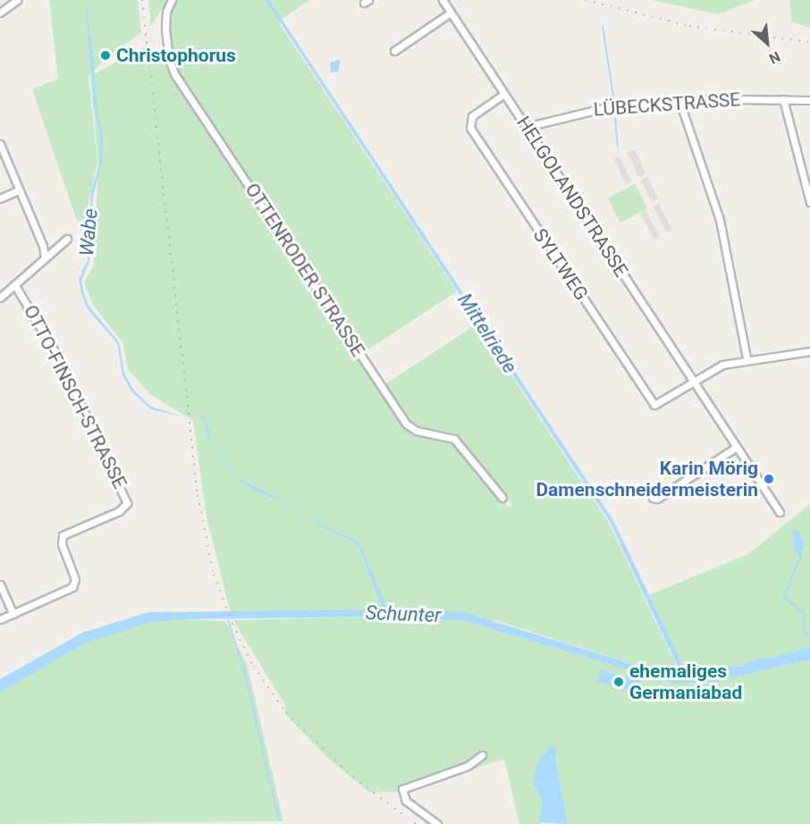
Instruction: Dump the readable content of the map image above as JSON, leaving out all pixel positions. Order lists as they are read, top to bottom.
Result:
{
  "streets": {
    "street": [
      "LÜBECKSTRASSE",
      "HELGOLANDSTRASSE",
      "SYLTWEG",
      "OTTENRODER STRASSE",
      "OTTO-FINSCH-STRASSE"
    ]
  },
  "crossings": [
    ["LÜBECKSTRASSE", "HELGOLANDSTRASSE"],
    ["HELGOLANDSTRASSE", "SYLTWEG"]
  ],
  "water": ["Wabe", "Mittelriede", "Schunter"],
  "places": ["Christophorus", "Karin Mörig Damenschneidermeisterin", "ehemaliges Germaniabad"],
  "north": "bottom right"
}
